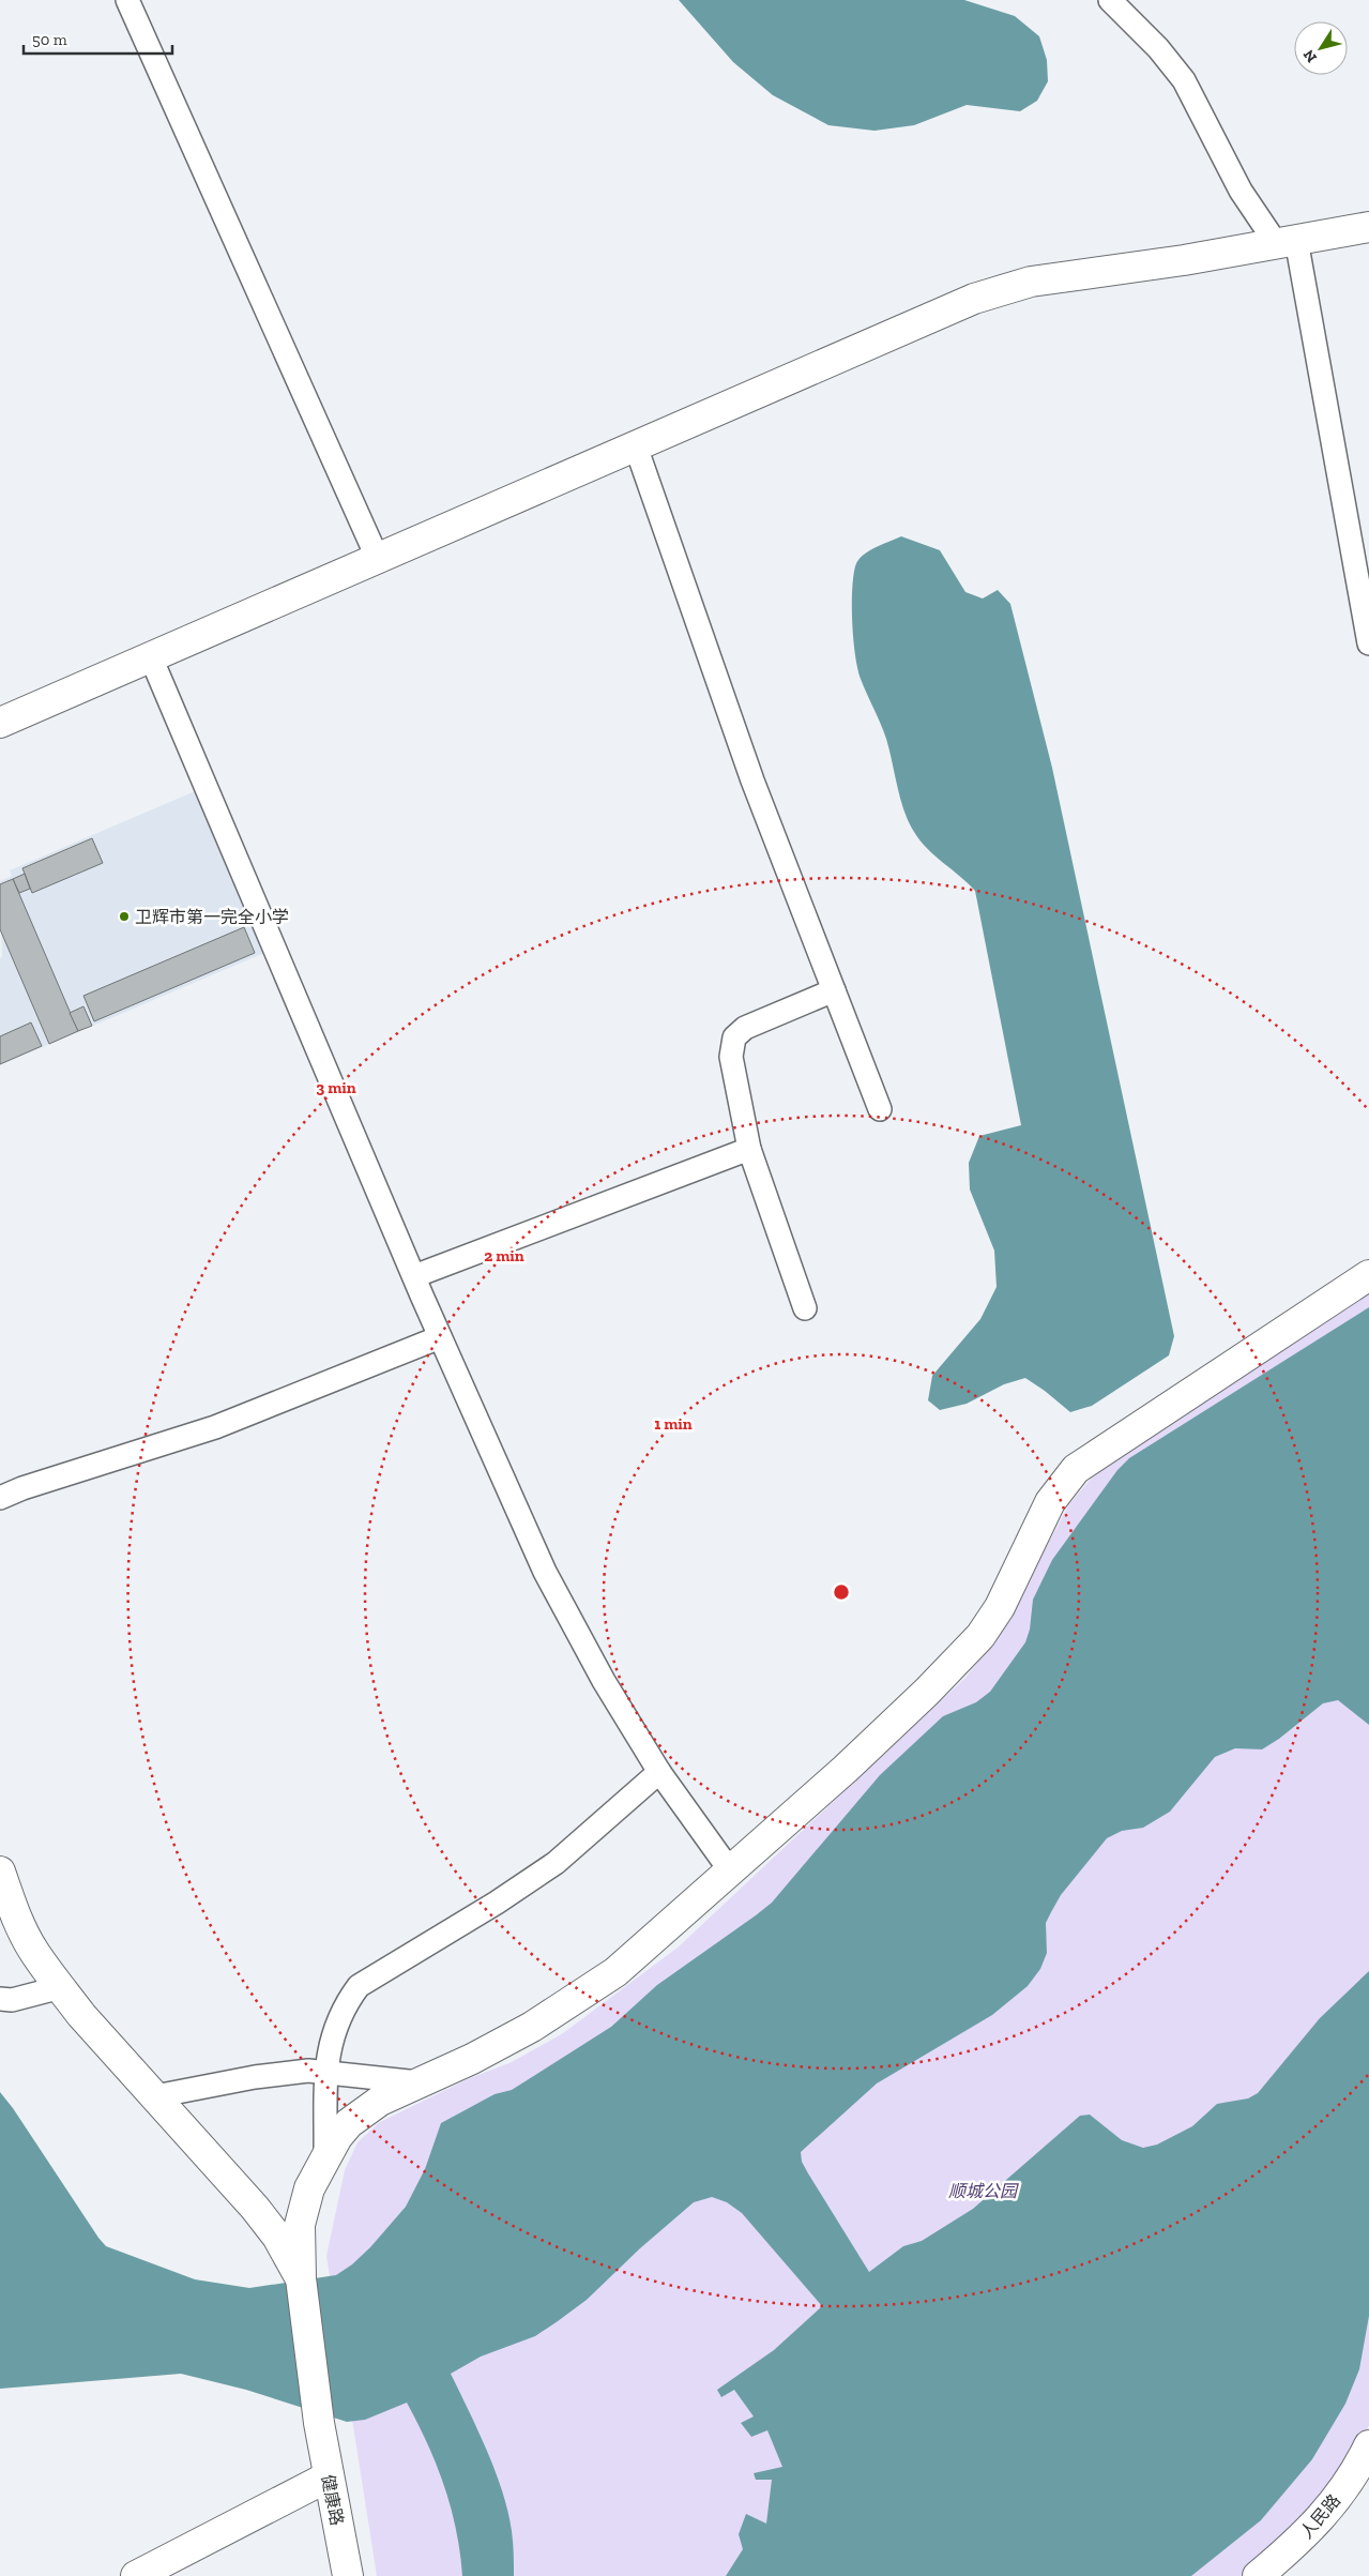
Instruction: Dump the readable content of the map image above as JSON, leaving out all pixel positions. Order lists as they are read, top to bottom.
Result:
{
  "streets": {
    "street": ["健康路", "人民路"]
  },
  "parks": ["顺城公园"],
  "places": ["卫辉市第一完全小学"],
  "scale_bar": "50 m",
  "north": "bottom left",
  "rings": ["3 min", "2 min", "1 min"]
}
